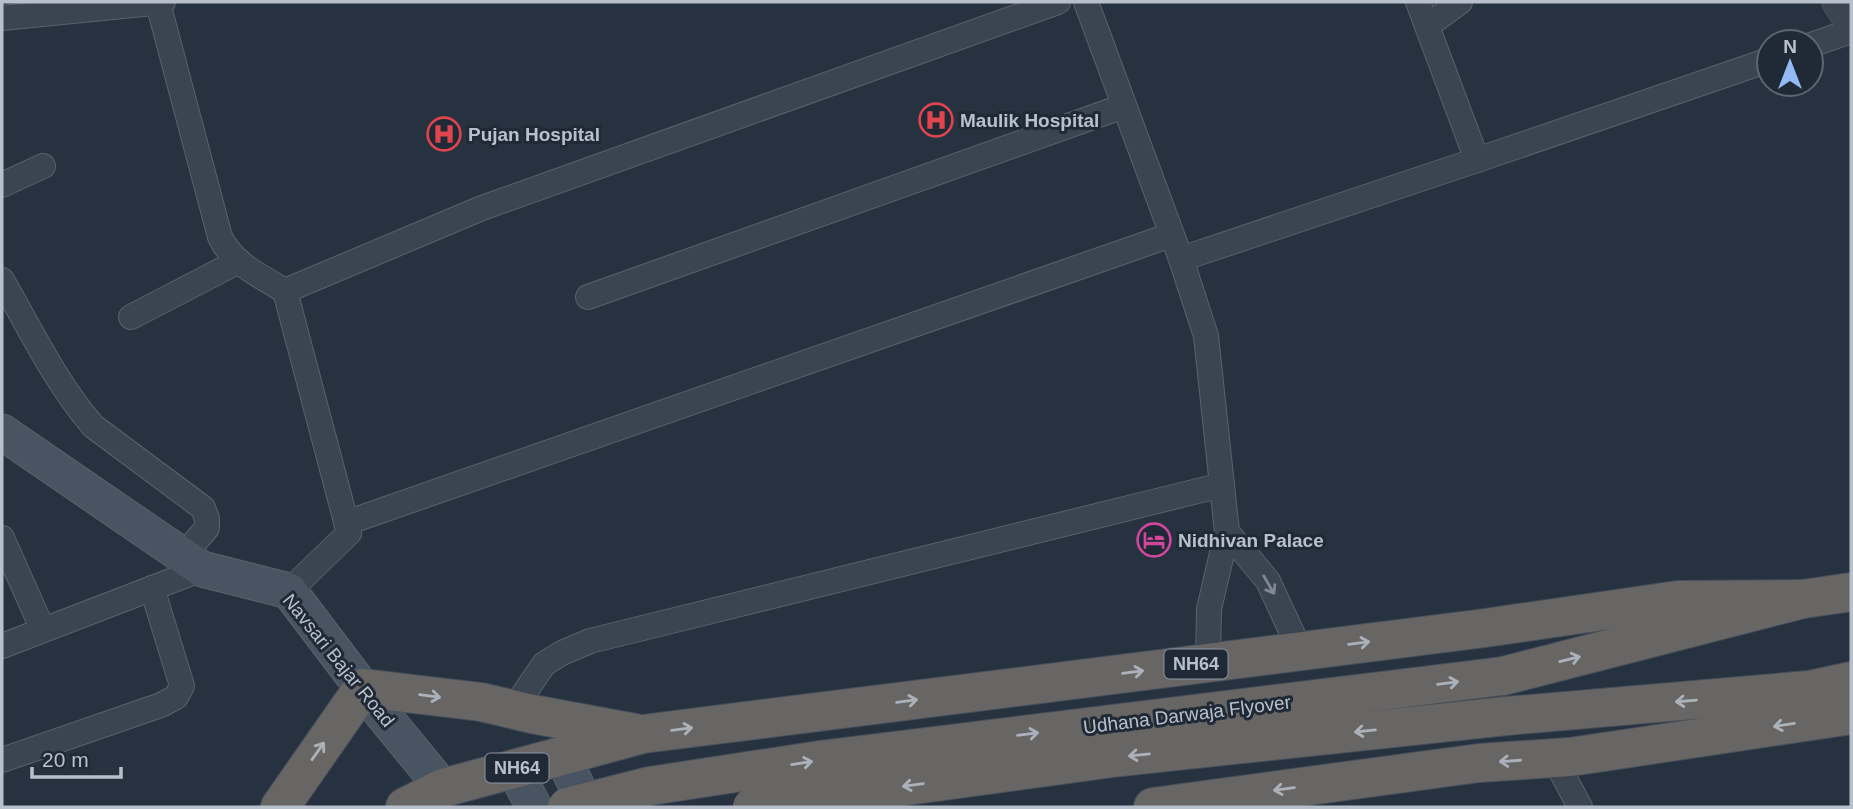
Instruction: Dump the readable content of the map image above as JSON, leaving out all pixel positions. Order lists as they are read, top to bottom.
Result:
{
  "streets": {
    "highway": ["NH64", "Udhana Darwaja Flyover"],
    "main road": ["Navsari Bajar Road"]
  },
  "crossings": [
    ["Navsari Bajar Road", "NH64"],
    ["NH64", "Udhana Darwaja Flyover"]
  ],
  "places": {
    "hospital": ["Maulik Hospital", "Pujan Hospital"],
    "hotel": ["Nidhivan Palace"]
  },
  "scale_bar": "20 m",
  "north": "top"
}
